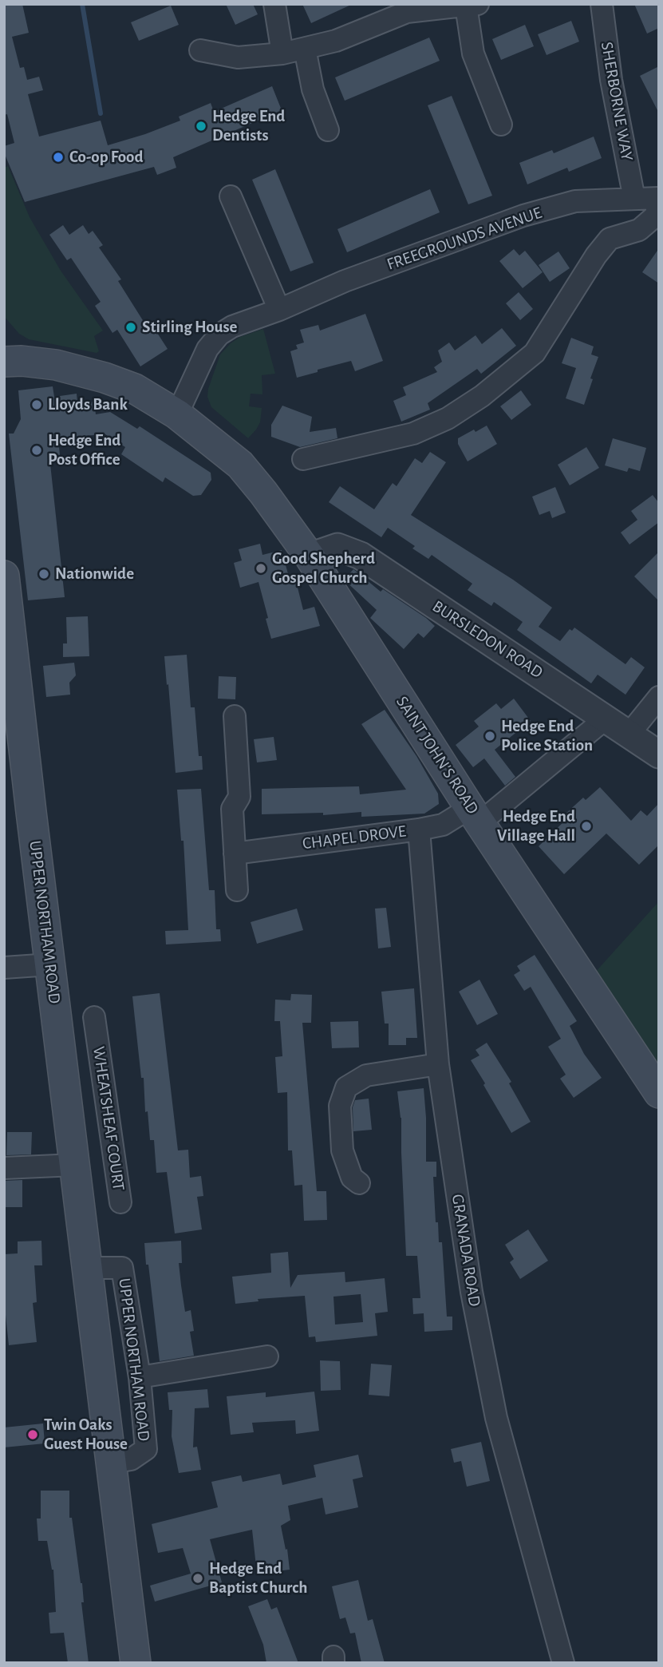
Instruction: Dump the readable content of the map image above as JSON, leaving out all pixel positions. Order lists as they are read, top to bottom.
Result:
{
  "streets": {
    "main road": ["SAINT JOHN'S ROAD", "UPPER NORTHAM ROAD"],
    "street": [
      "SHERBORNE WAY",
      "FREEGROUNDS AVENUE",
      "BURSLEDON ROAD",
      "CHAPEL DROVE",
      "WHEATSHEAF COURT",
      "GRANADA ROAD"
    ]
  },
  "crossings": [
    ["SHERBORNE WAY", "FREEGROUNDS AVENUE"],
    ["FREEGROUNDS AVENUE", "SAINT JOHN'S ROAD"],
    ["BURSLEDON ROAD", "SAINT JOHN'S ROAD"],
    ["BURSLEDON ROAD", "CHAPEL DROVE"],
    ["SAINT JOHN'S ROAD", "CHAPEL DROVE"],
    ["CHAPEL DROVE", "GRANADA ROAD"],
    ["UPPER NORTHAM ROAD", "WHEATSHEAF COURT"]
  ],
  "places": [
    "Hedge End Dentists",
    "Co-op Food",
    "Stirling House",
    "Lloyds Bank",
    "Hedge End Post Office",
    "Good Shepherd Gospel Church",
    "Nationwide",
    "Hedge End Police Station",
    "Hedge End Village Hall",
    "Twin Oaks Guest House",
    "Hedge End Baptist Church"
  ]
}
